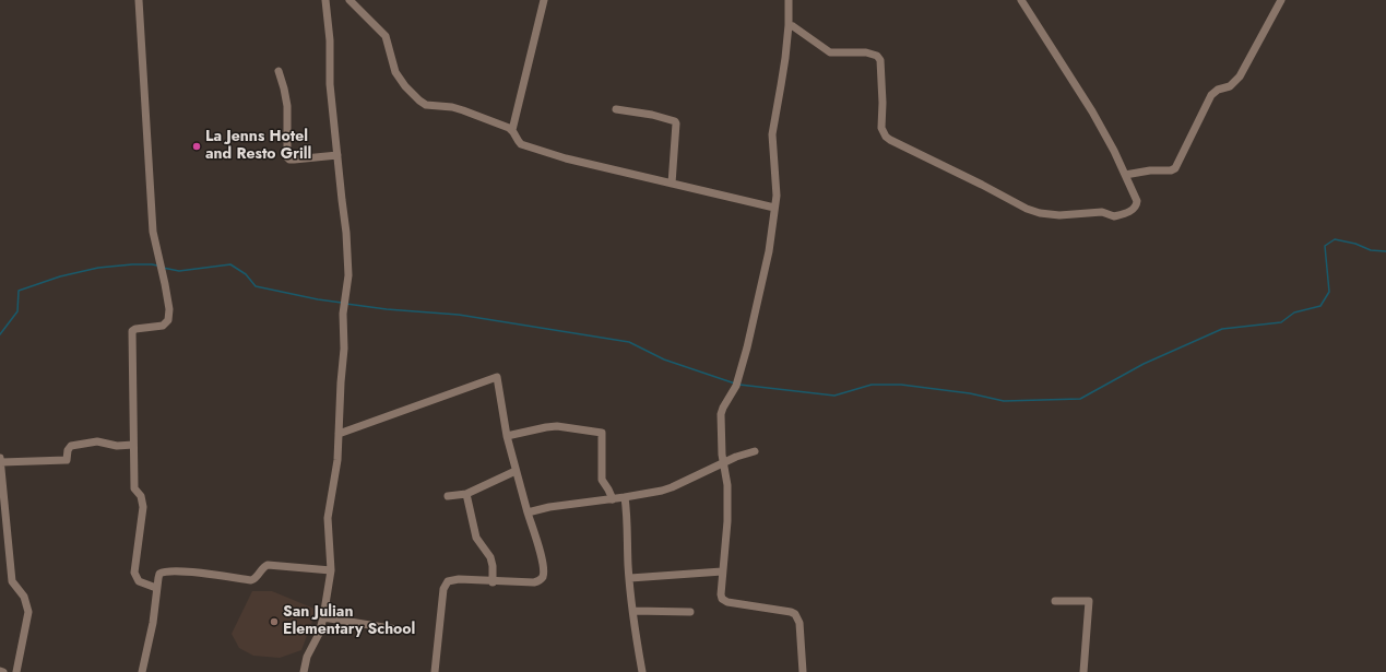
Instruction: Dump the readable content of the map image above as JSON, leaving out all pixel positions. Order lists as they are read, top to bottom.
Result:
{
  "places": ["La Jenns Hotel and Resto Grill", "San Julian Elementary School"]
}
